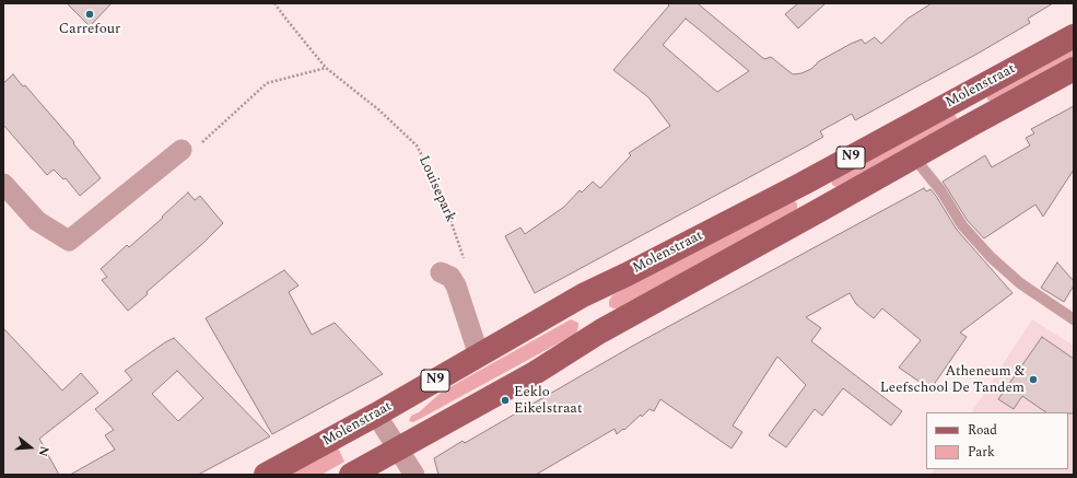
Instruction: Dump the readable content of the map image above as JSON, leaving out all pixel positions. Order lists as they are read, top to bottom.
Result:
{
  "streets": {
    "main road": ["Molenstraat", "N9"],
    "path": ["Louisepark"]
  },
  "places": ["Carrefour", "Atheneum & Leefschool De Tandem", "Eeklo Eikelstraat"],
  "legend": ["Road", "Park"],
  "north": "right"
}
